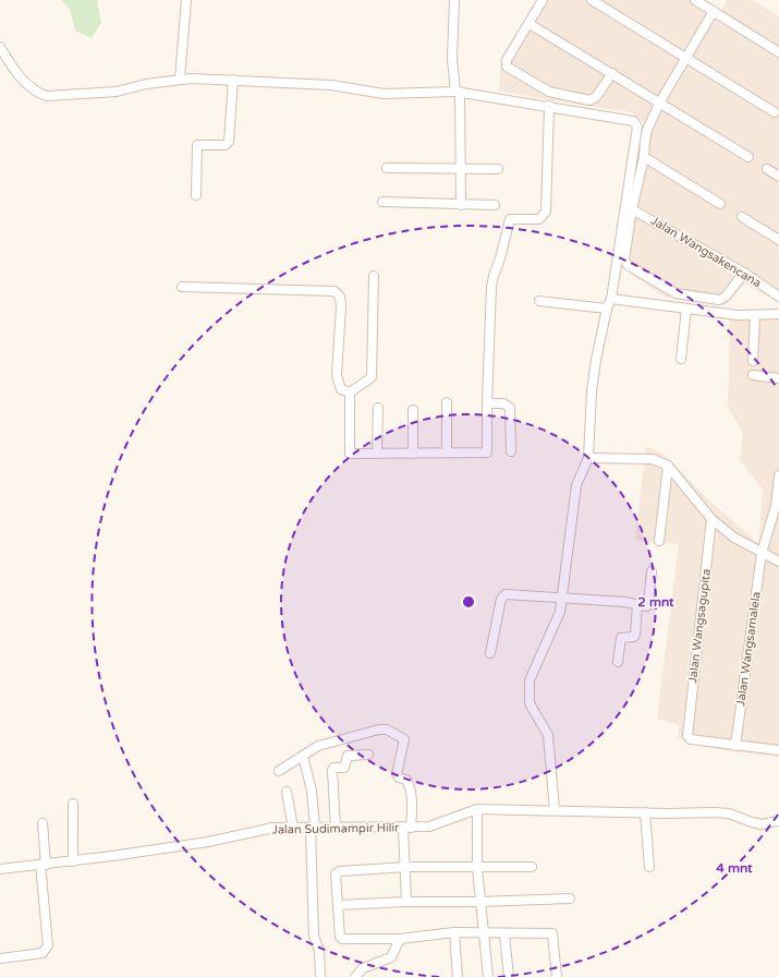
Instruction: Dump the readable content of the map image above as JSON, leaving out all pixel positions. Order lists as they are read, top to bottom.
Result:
{
  "streets": {
    "street": [
      "Jalan Wangsakencana",
      "Jalan Wangsagupita",
      "Jalan Wangsamalela",
      "Jalan Sudimampir Hilir"
    ]
  },
  "crossings": [
    ["Jalan Wangsagupita", "Jalan Wangsamalela"]
  ],
  "rings": ["2 mnt", "4 mnt"]
}
